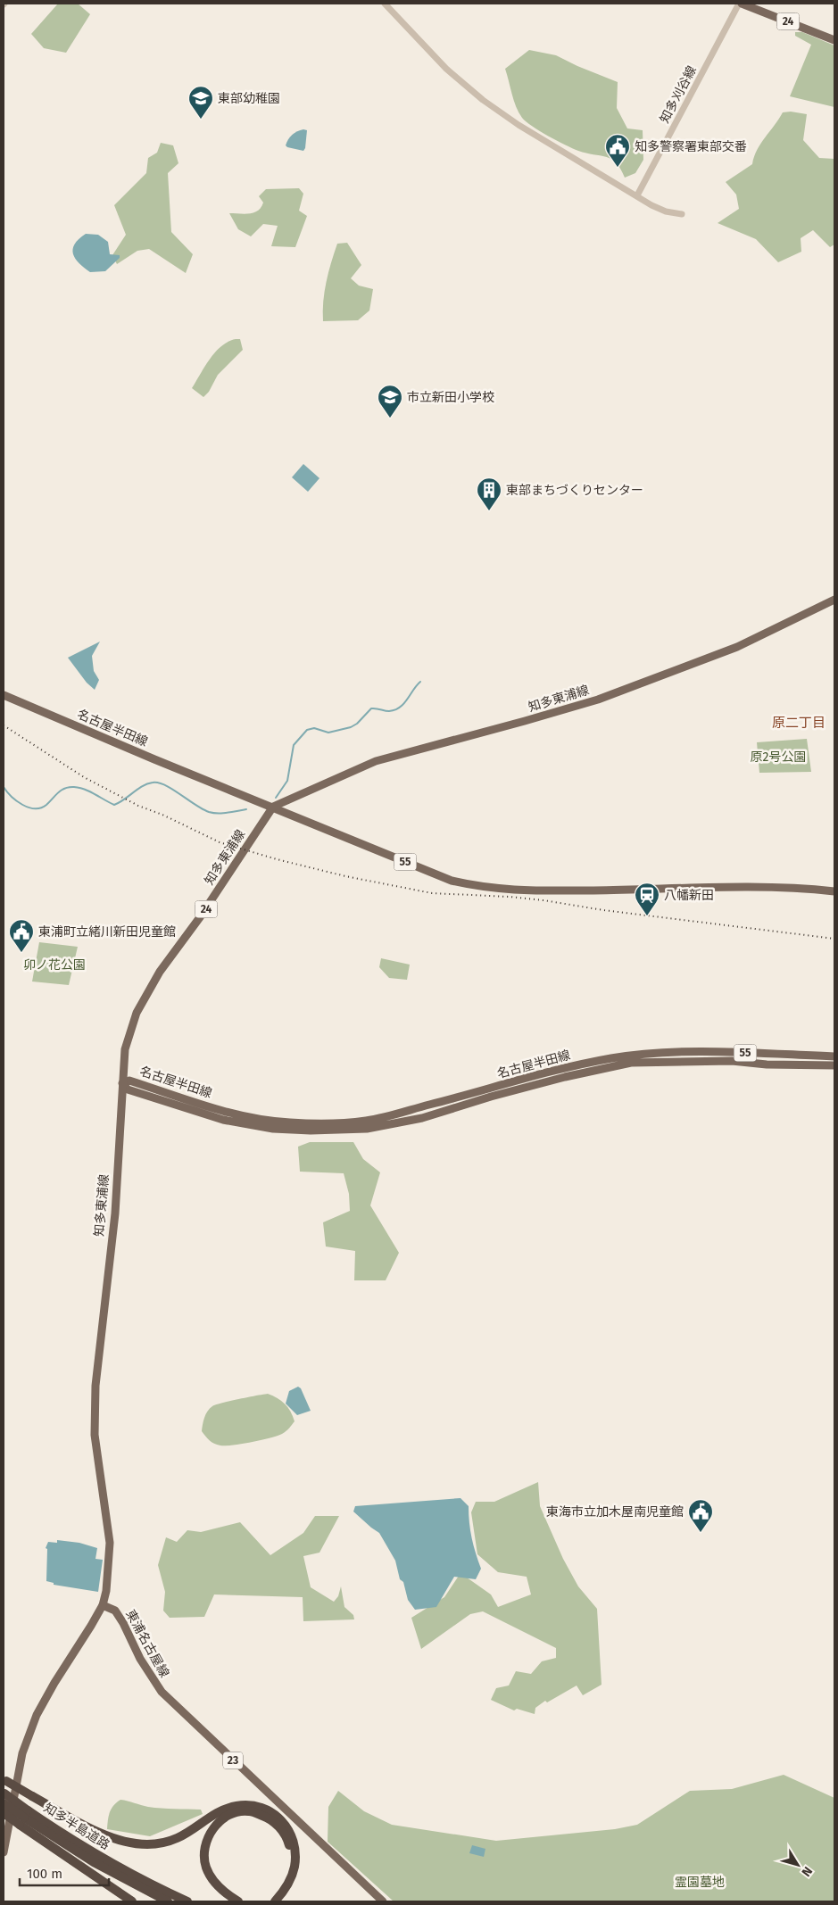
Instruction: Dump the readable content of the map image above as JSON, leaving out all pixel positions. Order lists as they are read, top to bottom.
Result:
{
  "streets": {
    "highway": ["知多半島道路"],
    "main road": [
      "24",
      "知多東浦線",
      "名古屋半田線",
      "55",
      "東浦名古屋線",
      "23"
    ],
    "street": ["知多刈谷線"]
  },
  "crossings": [
    ["24", "知多刈谷線"],
    ["知多東浦線", "名古屋半田線"],
    ["知多東浦線", "東浦名古屋線"]
  ],
  "districts": ["原二丁目"],
  "parks": ["原2号公園", "卯ノ花公園", "霊園墓地"],
  "places": {
    "school or university": ["東部幼稚園", "市立新田小学校"],
    "public building": ["知多警察署東部交番", "東浦町立緒川新田児童館", "東海市立加木屋南児童館"],
    "building": ["東部まちづくりセンター"],
    "station": ["八幡新田"]
  },
  "scale_bar": "100 m",
  "north": "bottom right"
}
